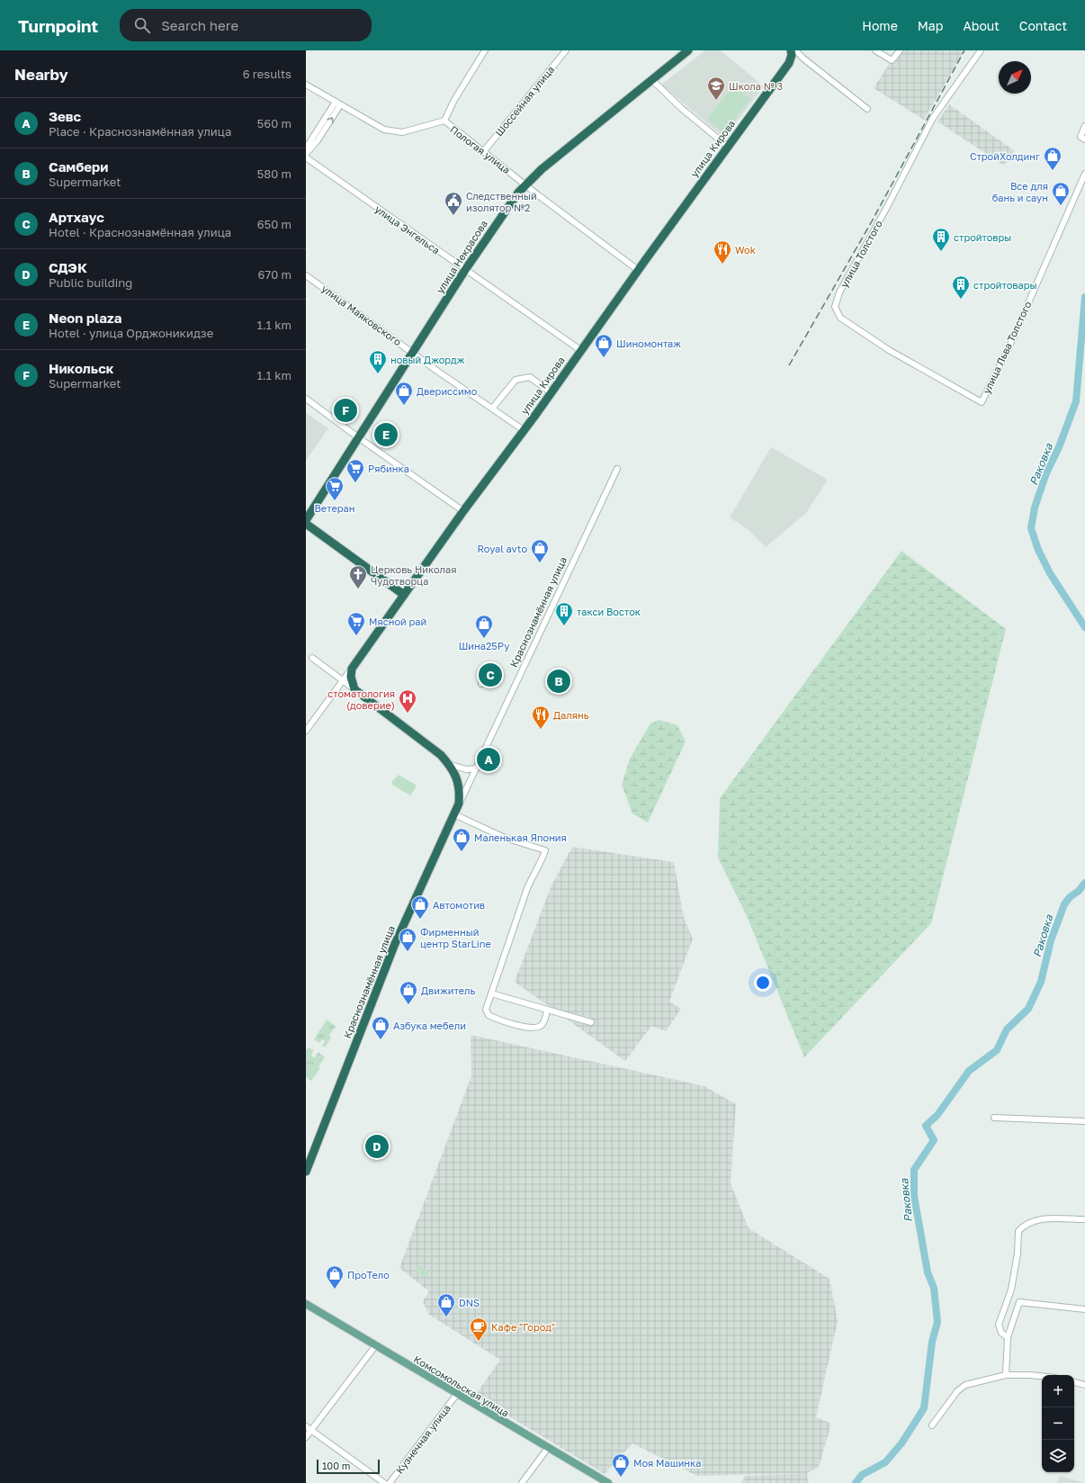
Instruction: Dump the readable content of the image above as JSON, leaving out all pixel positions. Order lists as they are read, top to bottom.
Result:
{
  "streets": {
    "highway": ["улица Кирова", "улица Некрасова", "Краснознамённая улица"],
    "main road": ["Комсомольская улица"],
    "street": [
      "Шоссейная улица",
      "Пологая улица",
      "улица Энгельса",
      "улица Толстого",
      "улица Маяковского",
      "улица Льва Толстого",
      "Кузнечная улица"
    ]
  },
  "crossings": [
    ["Шоссейная улица", "Пологая улица"],
    ["улица Кирова", "Пологая улица"],
    ["улица Кирова", "улица Энгельса"],
    ["улица Кирова", "улица Маяковского"],
    ["Пологая улица", "улица Некрасова"],
    ["улица Энгельса", "улица Некрасова"],
    ["улица Толстого", "улица Льва Толстого"],
    ["улица Некрасова", "улица Маяковского"],
    ["Комсомольская улица", "Кузнечная улица"]
  ],
  "water": ["Раковка"],
  "places": {
    "school or university": ["Школа № 3"],
    "shop": [
      "СтройХолдинг",
      "Все для бань и саун",
      "Шиномонтаж",
      "Двериссимо",
      "Royal avto",
      "Шина25Ру",
      "Маленькая Япония",
      "Автомотив",
      "Фирменный центр StarLine",
      "Движитель",
      "Азбука мебели",
      "ПроТело",
      "DNS",
      "Моя Машинка"
    ],
    "public building": ["Следственный изолятор №2"],
    "building": [
      "стройтовры",
      "стройтовары",
      "новый Джордж",
      "такси Восток"
    ],
    "restaurant": ["Wok", "Далянь"],
    "supermarket": ["Рябинка", "Ветеран", "Мясной рай"],
    "church": ["Церковь Николая Чудотворца"],
    "hospital": ["стоматология (доверие)"],
    "cafe": ["Кафе \"Город\""]
  },
  "scale_bar": "100 m",
  "north": "top right",
  "page": {
    "header": "Turnpoint",
    "search": "Search here",
    "nav": [
      "Home",
      "Map",
      "About",
      "Contact"
    ],
    "heading": ["Nearby", "6 results"],
    "list": [
      {
        "mark": "A",
        "name": "Зевс",
        "note": "Place · Краснознамённая улица",
        "value": "560 m"
      },
      {
        "mark": "B",
        "name": "Самбери",
        "note": "Supermarket",
        "value": "580 m"
      },
      {
        "mark": "C",
        "name": "Артхаус",
        "note": "Hotel · Краснознамённая улица",
        "value": "650 m"
      },
      {
        "mark": "D",
        "name": "СДЭК",
        "note": "Public building",
        "value": "670 m"
      },
      {
        "mark": "E",
        "name": "Neon plaza",
        "note": "Hotel · улица Орджоникидзе",
        "value": "1.1 km"
      },
      {
        "mark": "F",
        "name": "Никольск",
        "note": "Supermarket",
        "value": "1.1 km"
      }
    ],
    "pins": [
      "F",
      "E",
      "C",
      "B",
      "A",
      "D"
    ],
    "map_buttons": ["+", "−"],
    "scale": "100 m"
  }
}
